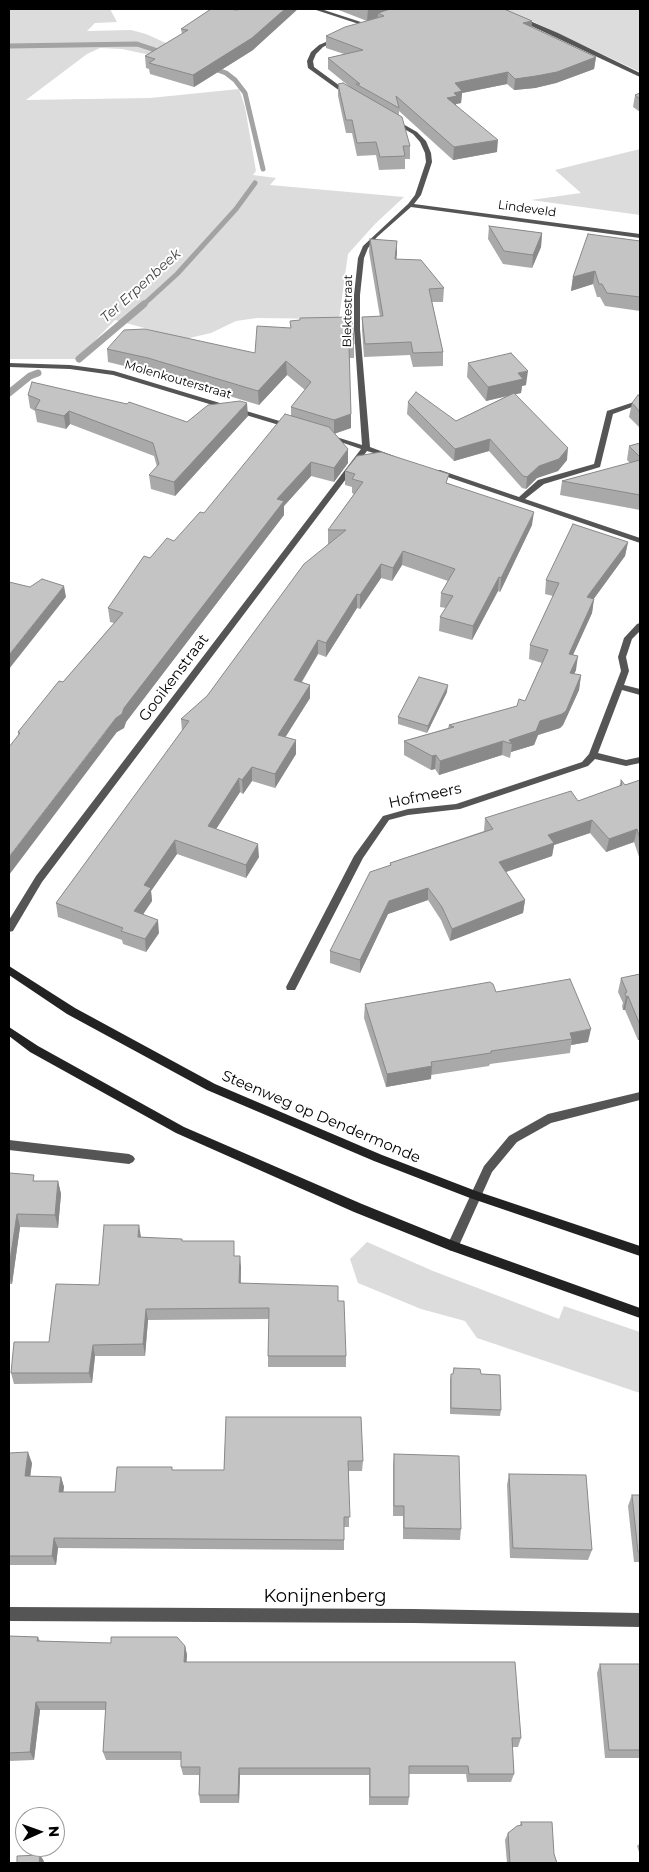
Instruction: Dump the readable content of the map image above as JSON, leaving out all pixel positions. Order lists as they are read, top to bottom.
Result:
{
  "streets": {
    "main road": ["Steenweg op Dendermonde"],
    "street": [
      "Lindeveld",
      "Blektestraat",
      "Molenkouterstraat",
      "Gooikenstraat",
      "Hofmeers",
      "Konijnenberg"
    ]
  },
  "crossings": [
    ["Lindeveld", "Blektestraat"],
    ["Blektestraat", "Gooikenstraat"]
  ],
  "water": ["Ter Erpenbeek"],
  "north": "right"
}
